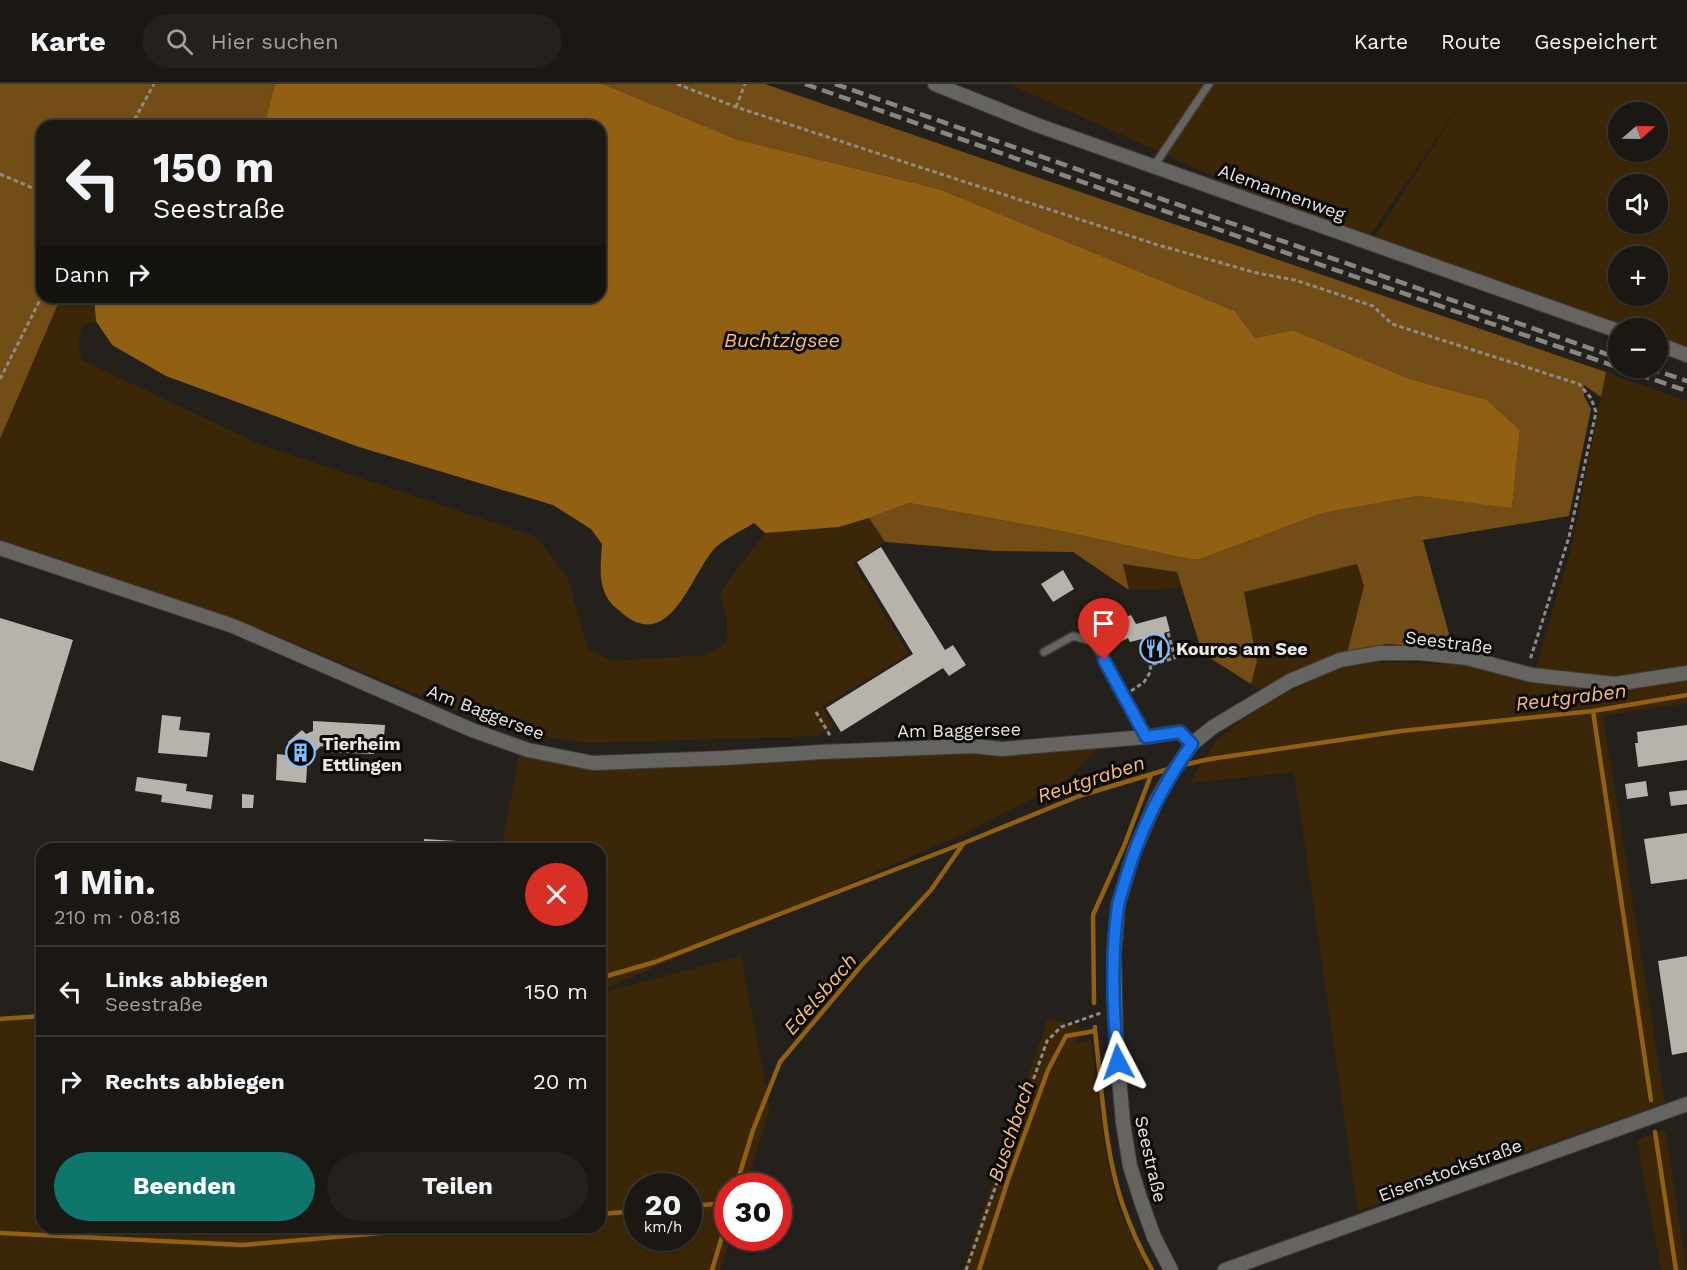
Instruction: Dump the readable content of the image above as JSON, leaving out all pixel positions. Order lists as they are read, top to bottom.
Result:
{
  "streets": {
    "street": [
      "Alemannenweg",
      "Seestraße",
      "Am Baggersee",
      "Eisenstockstraße"
    ]
  },
  "water": [
    "Buchtzigsee",
    "Reutgraben",
    "Edelsbach",
    "Buschbach"
  ],
  "places": {
    "restaurant": ["Kouros am See"],
    "building": ["Tierheim Ettlingen"]
  },
  "north": "right",
  "page": {
    "header": "Karte",
    "search": "Hier suchen",
    "nav": ["Karte", "Route", "Gespeichert"],
    "map_buttons": ["+", "−"],
    "turn": ["150 m", "Seestraße"],
    "then": "Dann",
    "heading": ["1 Min.", "210 m · 08:18"],
    "list": [
      {
        "name": "Links abbiegen",
        "note": "Seestraße",
        "value": "150 m"
      },
      {
        "name": "Rechts abbiegen",
        "value": "20 m"
      }
    ],
    "buttons": ["Beenden", "Teilen"],
    "speed": "20 km/h",
    "limit": "30"
  }
}
